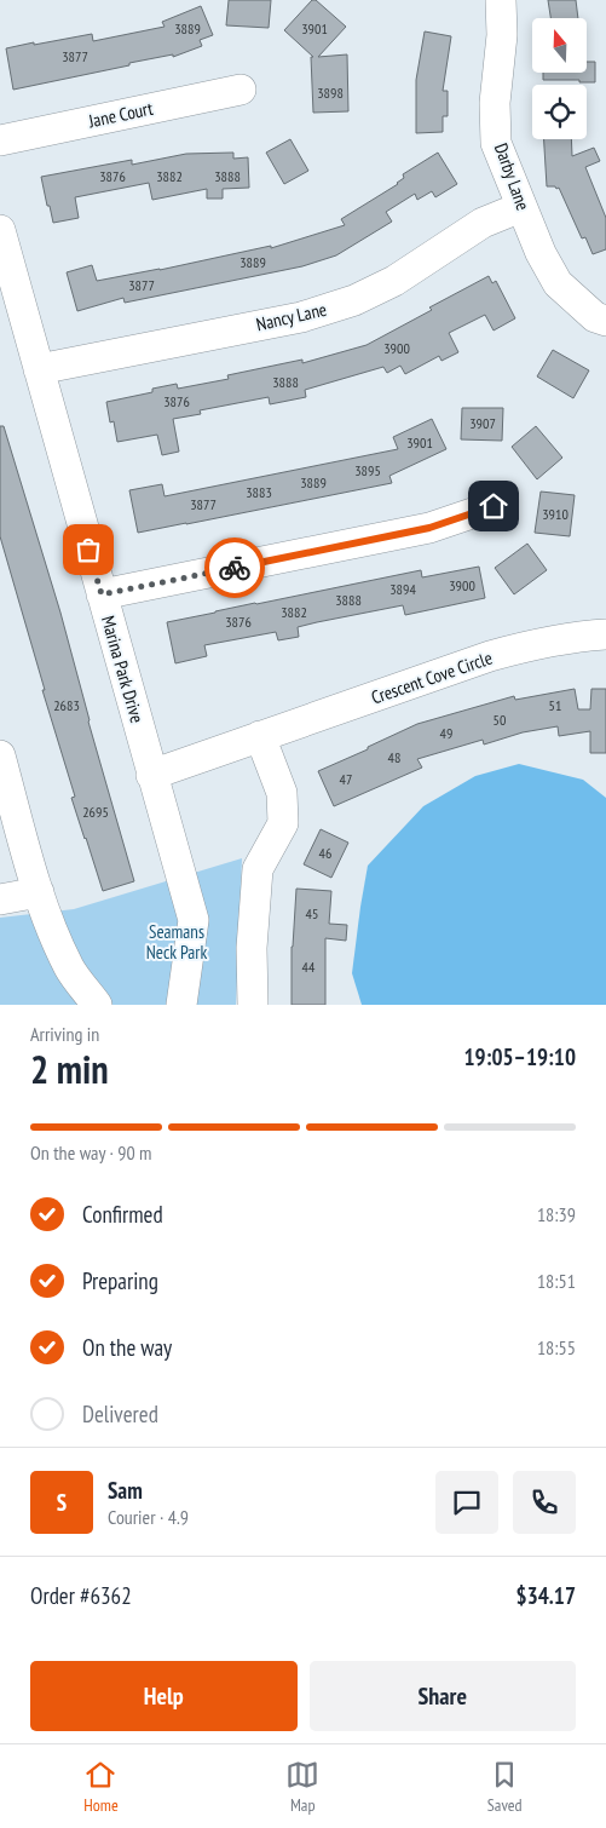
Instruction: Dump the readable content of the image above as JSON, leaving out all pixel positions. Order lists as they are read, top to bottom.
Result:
{
  "streets": {
    "street": [
      "Jane Court",
      "Darby Lane",
      "Nancy Lane",
      "Marina Park Drive",
      "Crescent Cove Circle"
    ]
  },
  "crossings": [
    ["Darby Lane", "Nancy Lane"],
    ["Nancy Lane", "Marina Park Drive"],
    ["Marina Park Drive", "Crescent Cove Circle"]
  ],
  "parks": ["Seamans Neck Park"],
  "house_numbers": [
    "3889",
    "3901",
    "3877",
    "3898",
    "3876",
    "3882",
    "3888",
    "3889",
    "3877",
    "3900",
    "3888",
    "3876",
    "3907",
    "3901",
    "3895",
    "3889",
    "3883",
    "3877",
    "3910",
    "3900",
    "3894",
    "3888",
    "3882",
    "3876",
    "2683",
    "51",
    "50",
    "49",
    "48",
    "47",
    "2695",
    "46",
    "45",
    "44"
  ],
  "north": "top",
  "page": {
    "heading": ["2 min", "Arriving in", "19:05–19:10"],
    "panel": [
      "Sam",
      "Courier · 4.9",
      "Order #6362",
      "$34.17"
    ],
    "bar": "On the way · 90 m",
    "list": [
      ["Confirmed", "18:39"],
      ["Preparing", "18:51"],
      ["On the way", "18:55"],
      "Delivered"
    ],
    "round": "S",
    "buttons": ["Help", "Share"],
    "tabs": ["Home", "Map", "Saved"]
  }
}
